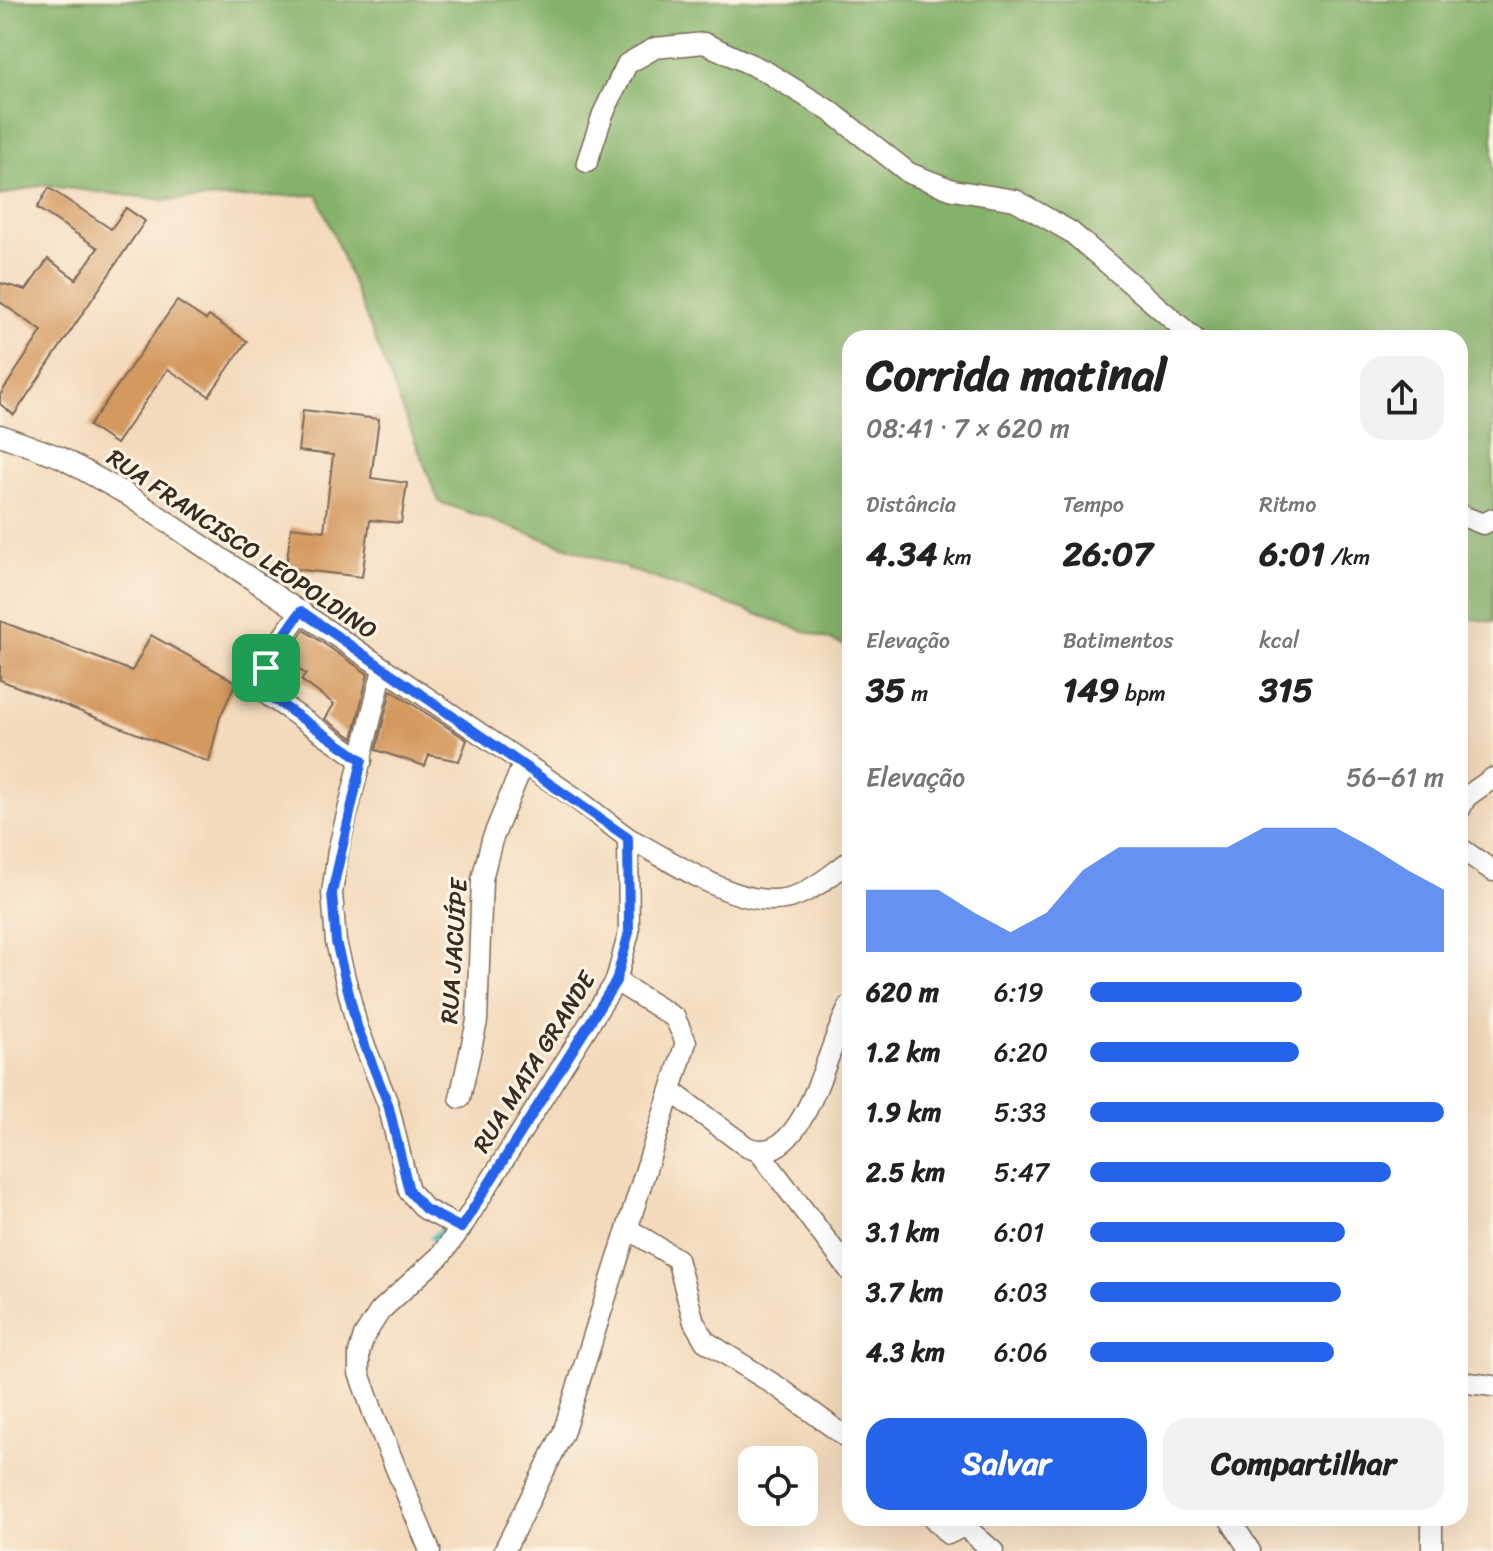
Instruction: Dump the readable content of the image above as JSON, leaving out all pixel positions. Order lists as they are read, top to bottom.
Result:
{
  "streets": {
    "street": ["RUA FRANCISCO LEOPOLDINO", "RUA JACUÍPE", "RUA MATA GRANDE"]
  },
  "crossings": [
    ["RUA FRANCISCO LEOPOLDINO", "RUA MATA GRANDE"]
  ],
  "page": {
    "heading": ["Corrida matinal", "08:41 · 7 × 620 m"],
    "stats": [
      ["Distância", "4.34 km"],
      ["Tempo", "26:07"],
      ["Ritmo", "6:01 /km"],
      ["Elevação", "35 m"],
      ["Batimentos", "149 bpm"],
      ["kcal", "315"]
    ],
    "chart": ["Elevação", "56–61 m"],
    "list": [
      {
        "name": "620 m",
        "note": "6:19"
      },
      {
        "name": "1.2 km",
        "note": "6:20"
      },
      {
        "name": "1.9 km",
        "note": "5:33"
      },
      {
        "name": "2.5 km",
        "note": "5:47"
      },
      {
        "name": "3.1 km",
        "note": "6:01"
      },
      {
        "name": "3.7 km",
        "note": "6:03"
      },
      {
        "name": "4.3 km",
        "note": "6:06"
      }
    ],
    "buttons": ["Salvar", "Compartilhar"]
  }
}
